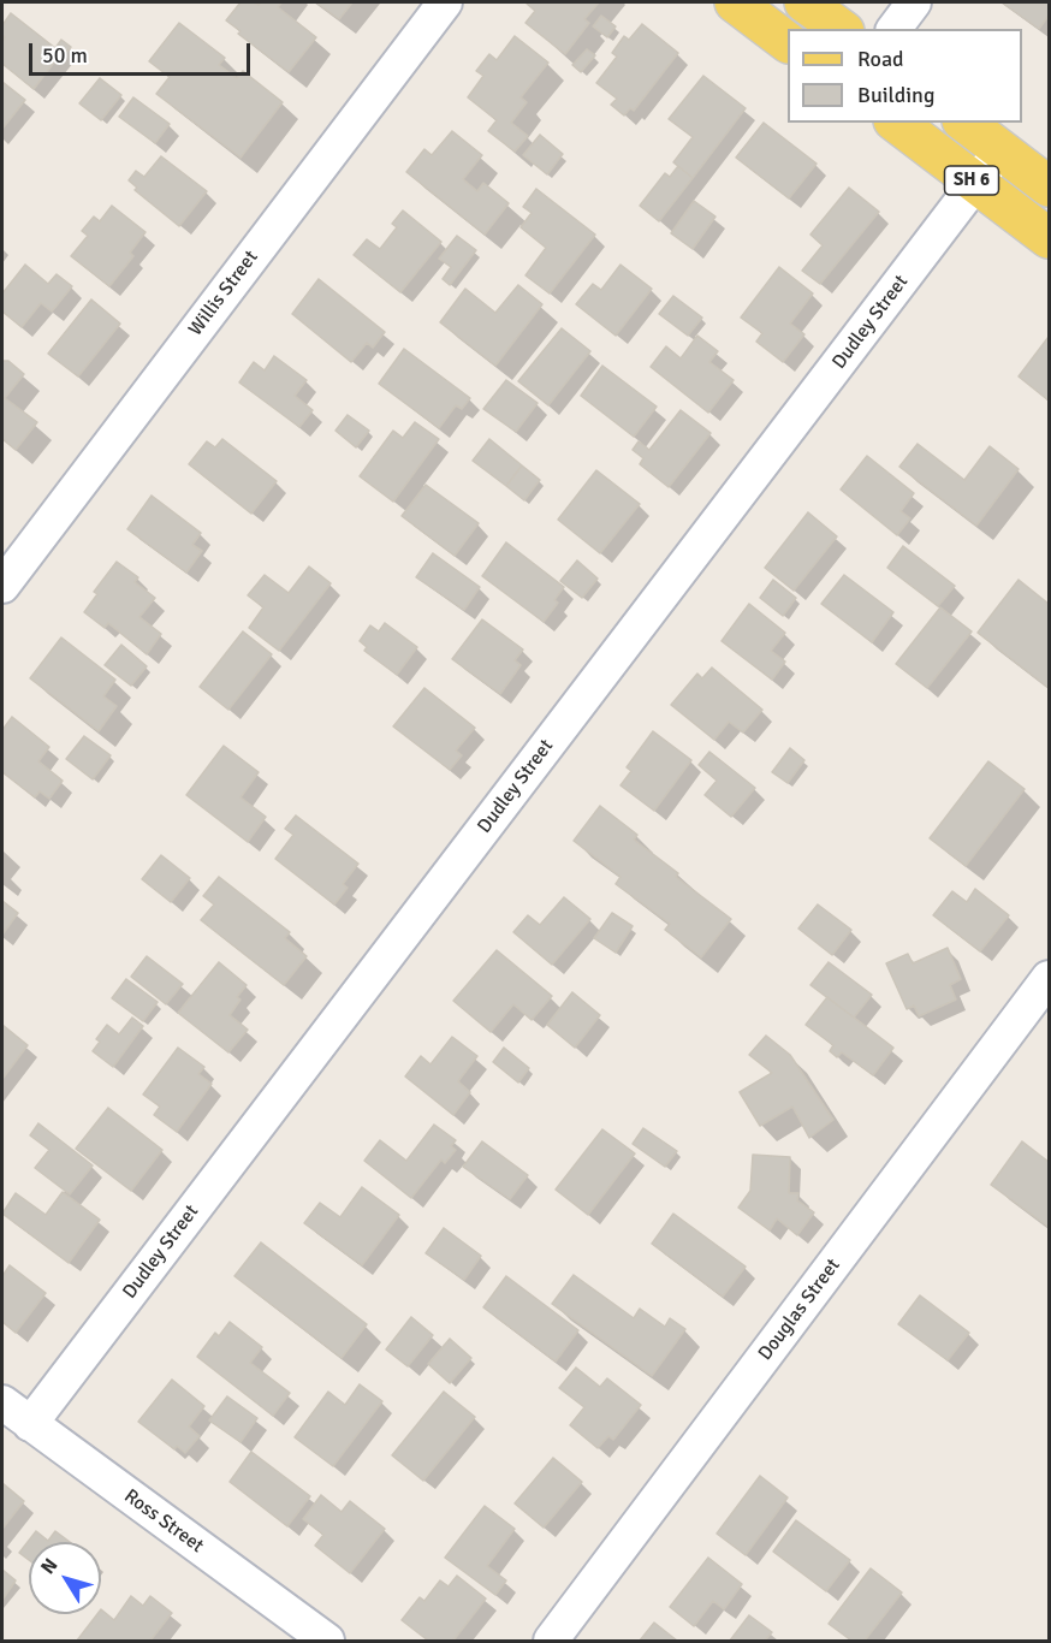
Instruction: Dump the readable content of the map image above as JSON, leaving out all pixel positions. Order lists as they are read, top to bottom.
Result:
{
  "streets": {
    "main road": ["SH 6"],
    "street": [
      "Willis Street",
      "Dudley Street",
      "Douglas Street",
      "Ross Street"
    ]
  },
  "crossings": [
    ["SH 6", "Dudley Street"],
    ["Dudley Street", "Ross Street"]
  ],
  "legend": ["Road", "Building"],
  "scale_bar": "50 m",
  "north": "top left"
}
